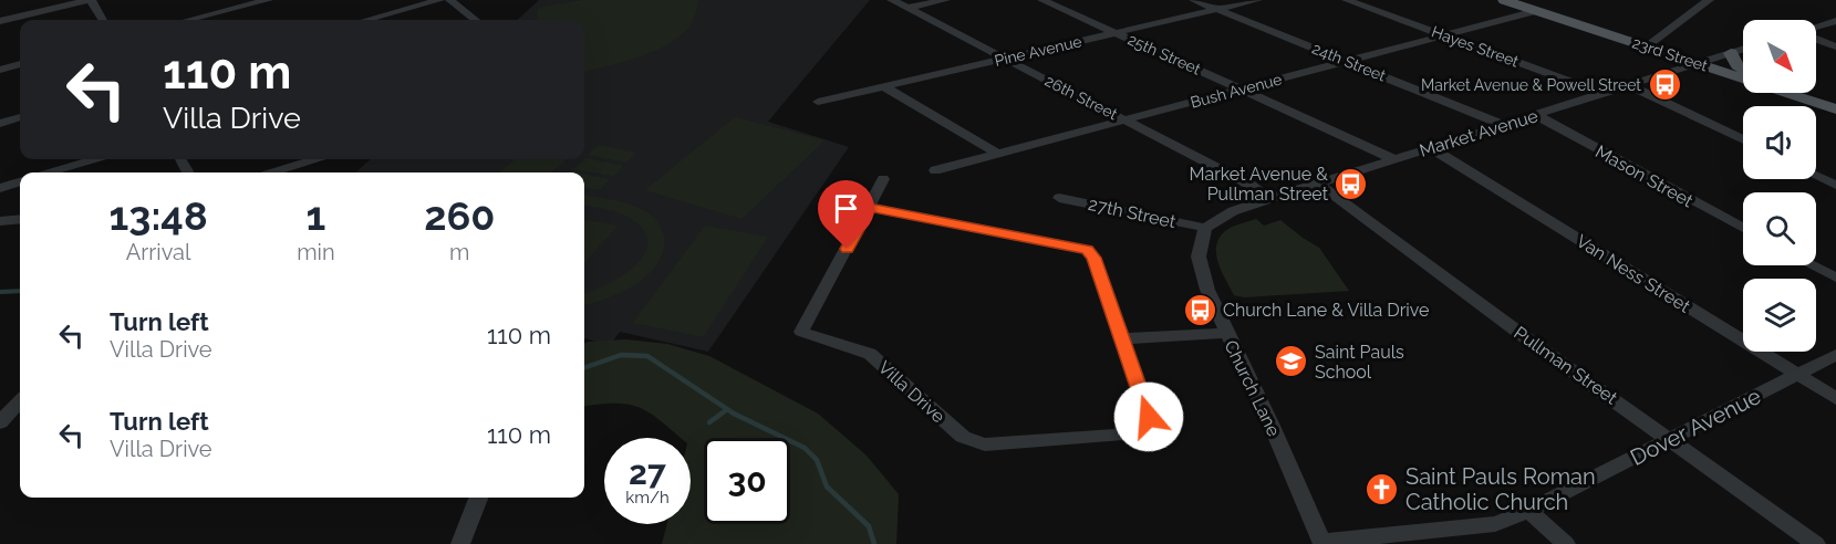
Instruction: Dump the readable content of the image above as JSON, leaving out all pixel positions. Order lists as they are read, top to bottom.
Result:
{
  "streets": {
    "main road": ["23rd Street"],
    "street": [
      "Hayes Street",
      "Pine Avenue",
      "25th Street",
      "24th Street",
      "Bush Avenue",
      "26th Street",
      "Market Avenue",
      "Mason Street",
      "27th Street",
      "Van Ness Street",
      "Pullman Street",
      "Church Lane",
      "Villa Drive",
      "Dover Avenue"
    ]
  },
  "crossings": [
    ["Hayes Street", "Bush Avenue"],
    ["Hayes Street", "Market Avenue"],
    ["Pine Avenue", "25th Street"],
    ["Pine Avenue", "24th Street"],
    ["Pine Avenue", "26th Street"],
    ["25th Street", "Bush Avenue"],
    ["25th Street", "Market Avenue"],
    ["23rd Street", "Bush Avenue"],
    ["23rd Street", "Market Avenue"],
    ["24th Street", "Bush Avenue"],
    ["24th Street", "Market Avenue"],
    ["Bush Avenue", "26th Street"],
    ["26th Street", "Market Avenue"],
    ["Market Avenue", "Mason Street"],
    ["Market Avenue", "27th Street"],
    ["Market Avenue", "Van Ness Street"],
    ["Market Avenue", "Pullman Street"],
    ["Market Avenue", "Church Lane"],
    ["27th Street", "Church Lane"],
    ["Van Ness Street", "Dover Avenue"],
    ["Pullman Street", "Dover Avenue"],
    ["Church Lane", "Dover Avenue"]
  ],
  "places": {
    "bus stop": ["Market Avenue & Powell Street", "Market Avenue & Pullman Street", "Church Lane & Villa Drive"],
    "school or university": ["Saint Pauls School"],
    "church": ["Saint Pauls Roman Catholic Church"]
  },
  "north": "bottom right",
  "page": {
    "turn": ["110 m", "Villa Drive"],
    "eta": [
      "13:48",
      "Arrival",
      "1",
      "min",
      "260",
      "m"
    ],
    "list": [
      {
        "name": "Turn left",
        "note": "Villa Drive",
        "value": "110 m"
      },
      {
        "name": "Turn left",
        "note": "Villa Drive",
        "value": "110 m"
      }
    ],
    "speed": "27 km/h",
    "limit": "30"
  }
}
